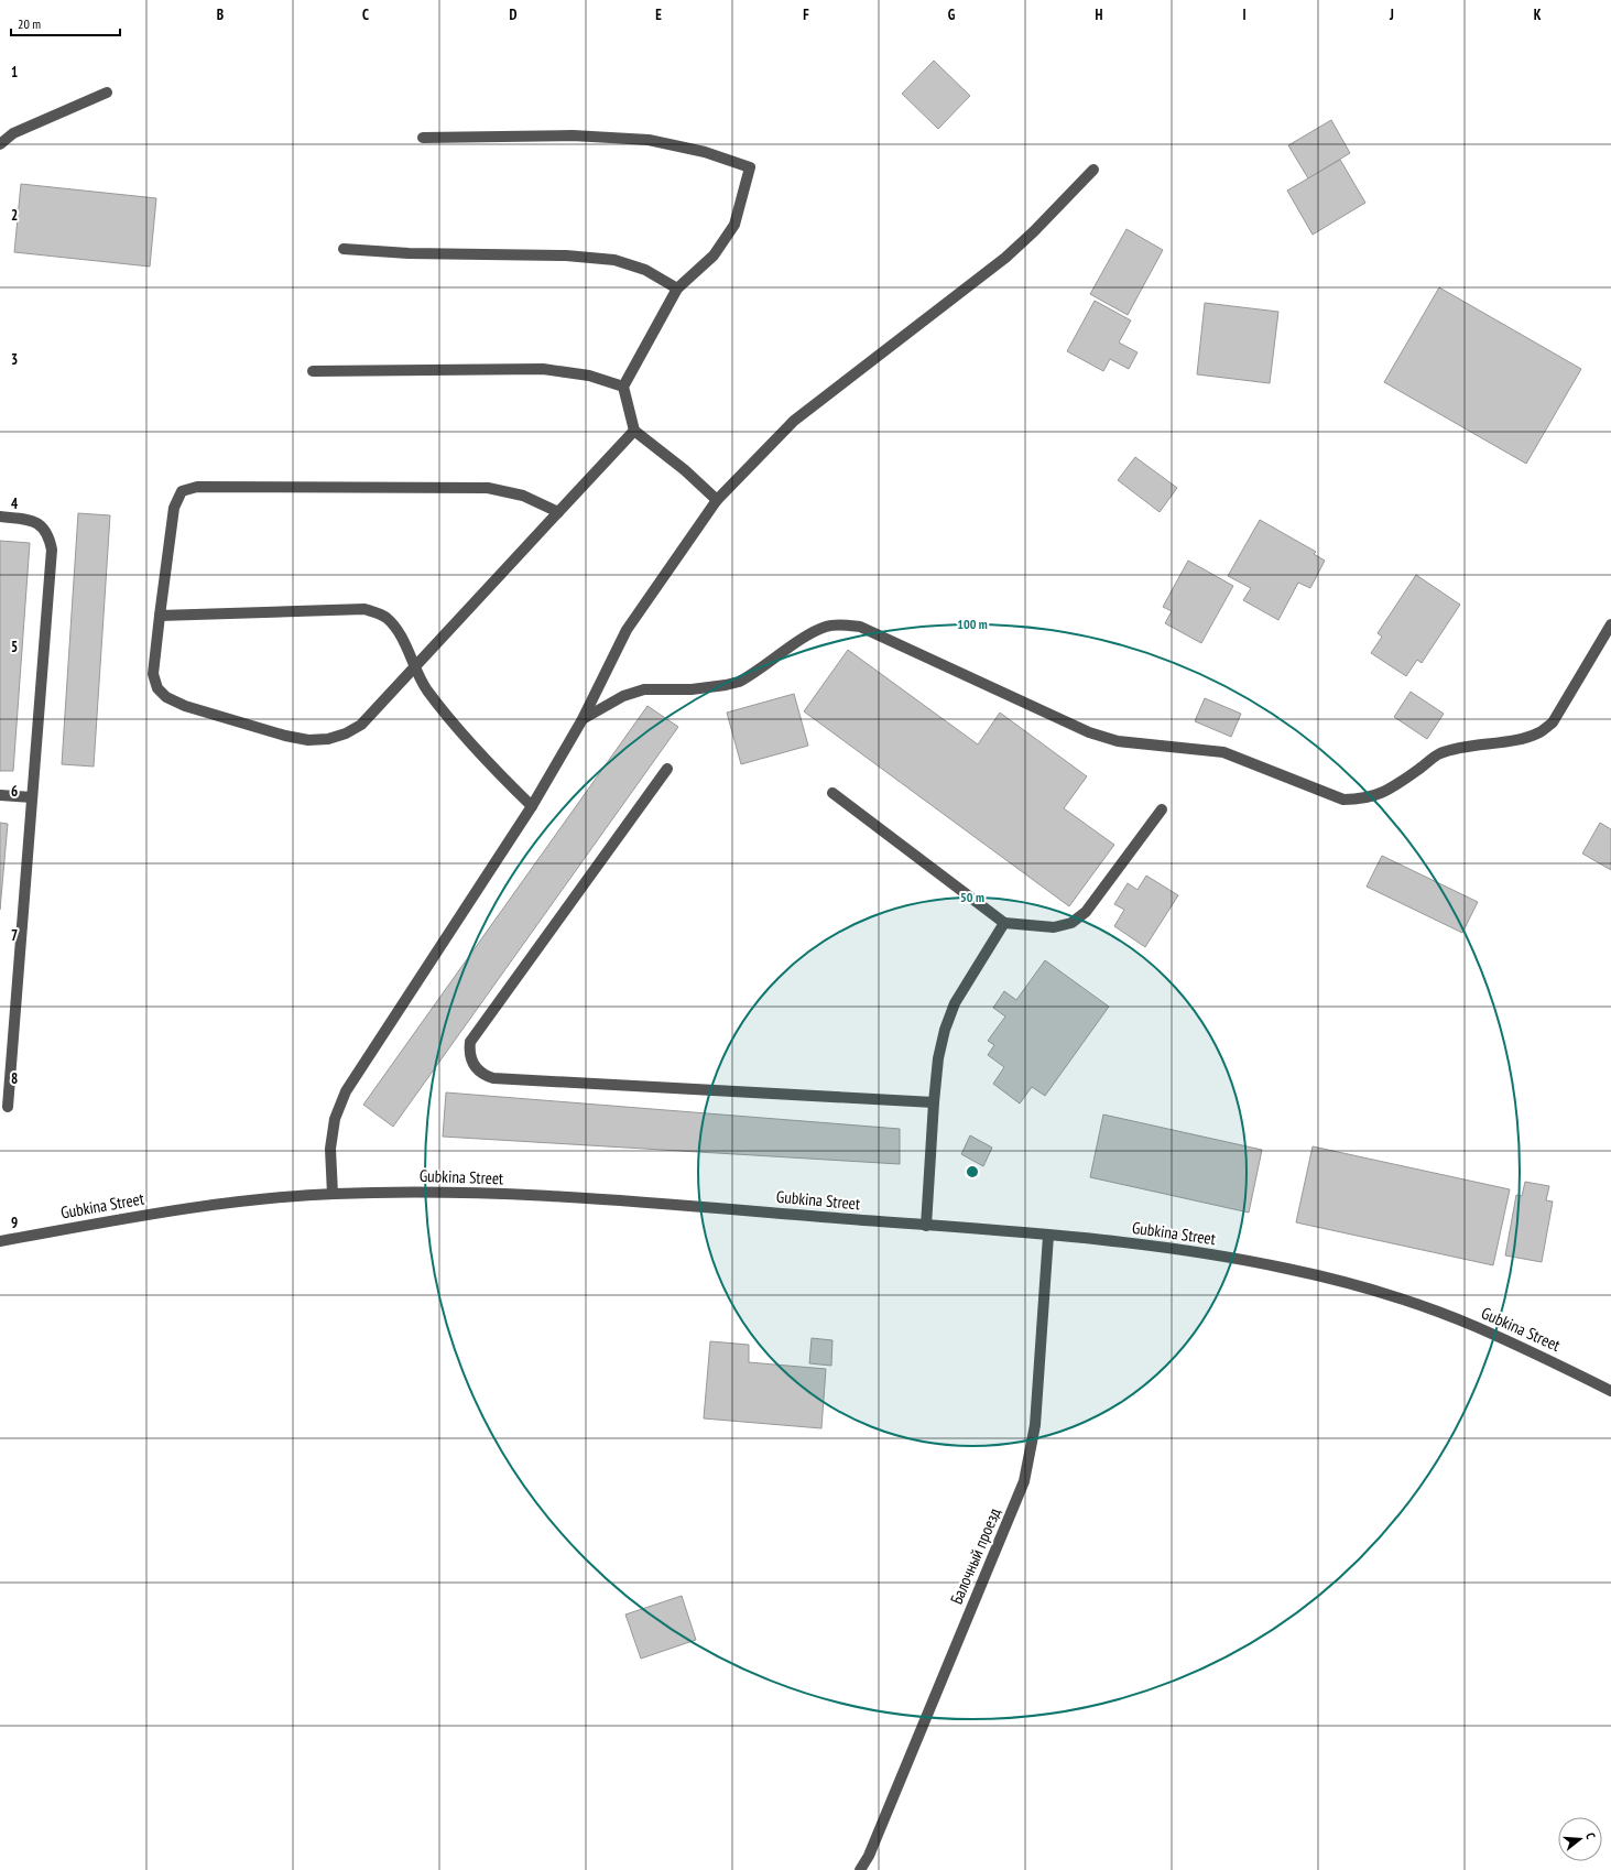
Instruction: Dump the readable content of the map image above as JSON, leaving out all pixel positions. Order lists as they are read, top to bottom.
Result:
{
  "streets": {
    "street": ["Gubkina Street", "Балочный проезд"]
  },
  "crossings": [
    ["Gubkina Street", "Балочный проезд"]
  ],
  "scale_bar": "20 m",
  "north": "right",
  "grid": {
    "columns": [
      "B",
      "C",
      "D",
      "E",
      "F",
      "G",
      "H",
      "I",
      "J",
      "K"
    ],
    "rows": [
      "1",
      "2",
      "3",
      "4",
      "5",
      "6",
      "7",
      "8",
      "9"
    ]
  },
  "rings": ["100 m", "50 m"]
}
